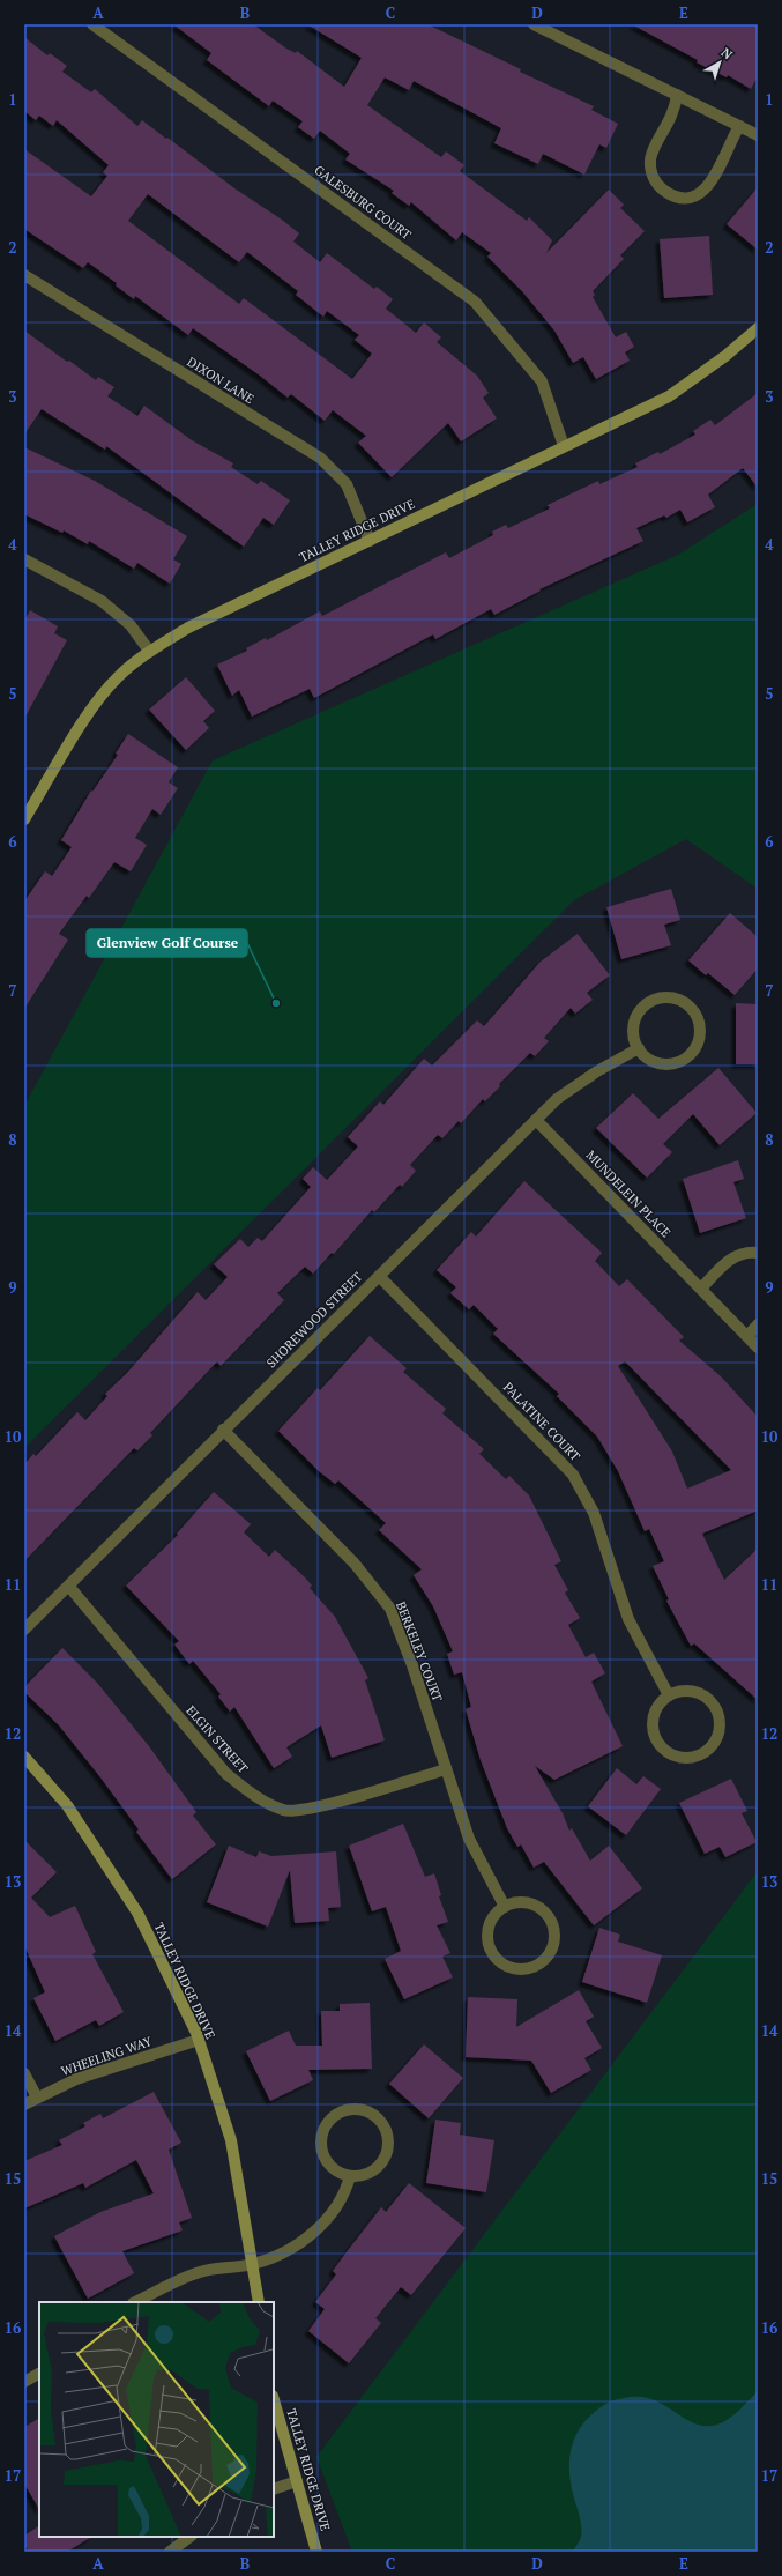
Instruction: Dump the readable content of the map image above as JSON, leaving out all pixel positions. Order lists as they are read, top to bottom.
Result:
{
  "streets": {
    "street": [
      "GALESBURG COURT",
      "DIXON LANE",
      "TALLEY RIDGE DRIVE",
      "MUNDELEIN PLACE",
      "SHOREWOOD STREET",
      "PALATINE COURT",
      "BERKELEY COURT",
      "ELGIN STREET",
      "WHEELING WAY"
    ]
  },
  "crossings": [
    ["GALESBURG COURT", "TALLEY RIDGE DRIVE"],
    ["DIXON LANE", "TALLEY RIDGE DRIVE"],
    ["TALLEY RIDGE DRIVE", "WHEELING WAY"],
    ["MUNDELEIN PLACE", "SHOREWOOD STREET"],
    ["SHOREWOOD STREET", "PALATINE COURT"],
    ["SHOREWOOD STREET", "BERKELEY COURT"],
    ["SHOREWOOD STREET", "ELGIN STREET"],
    ["BERKELEY COURT", "ELGIN STREET"]
  ],
  "places": ["Glenview Golf Course"],
  "north": "top right",
  "grid": {
    "columns": [
      "A",
      "B",
      "C",
      "D",
      "E"
    ],
    "rows": [
      "1",
      "2",
      "3",
      "4",
      "5",
      "6",
      "7",
      "8",
      "9",
      "10",
      "11",
      "12",
      "13",
      "14",
      "15",
      "16",
      "17"
    ]
  }
}
